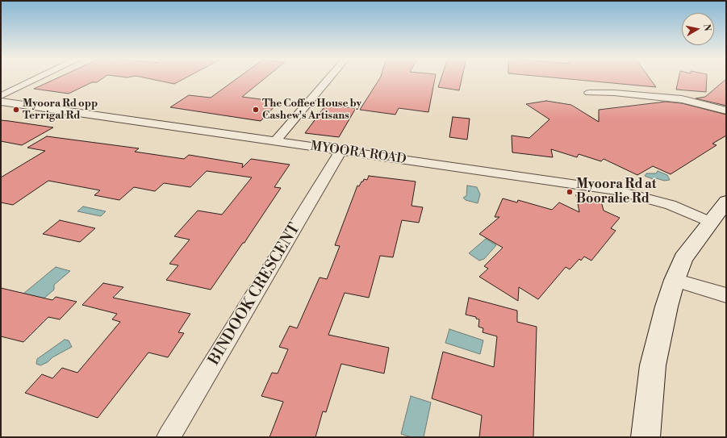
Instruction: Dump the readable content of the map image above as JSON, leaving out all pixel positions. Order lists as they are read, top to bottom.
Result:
{
  "streets": {
    "street": ["MYOORA ROAD", "BINDOOK CRESCENT"]
  },
  "crossings": [
    ["MYOORA ROAD", "BINDOOK CRESCENT"]
  ],
  "places": ["Myoora Rd opp Terrigal Rd", "The Coffee House by Cashew's Artisans", "Myoora Rd at Booralie Rd"],
  "north": "right"
}
